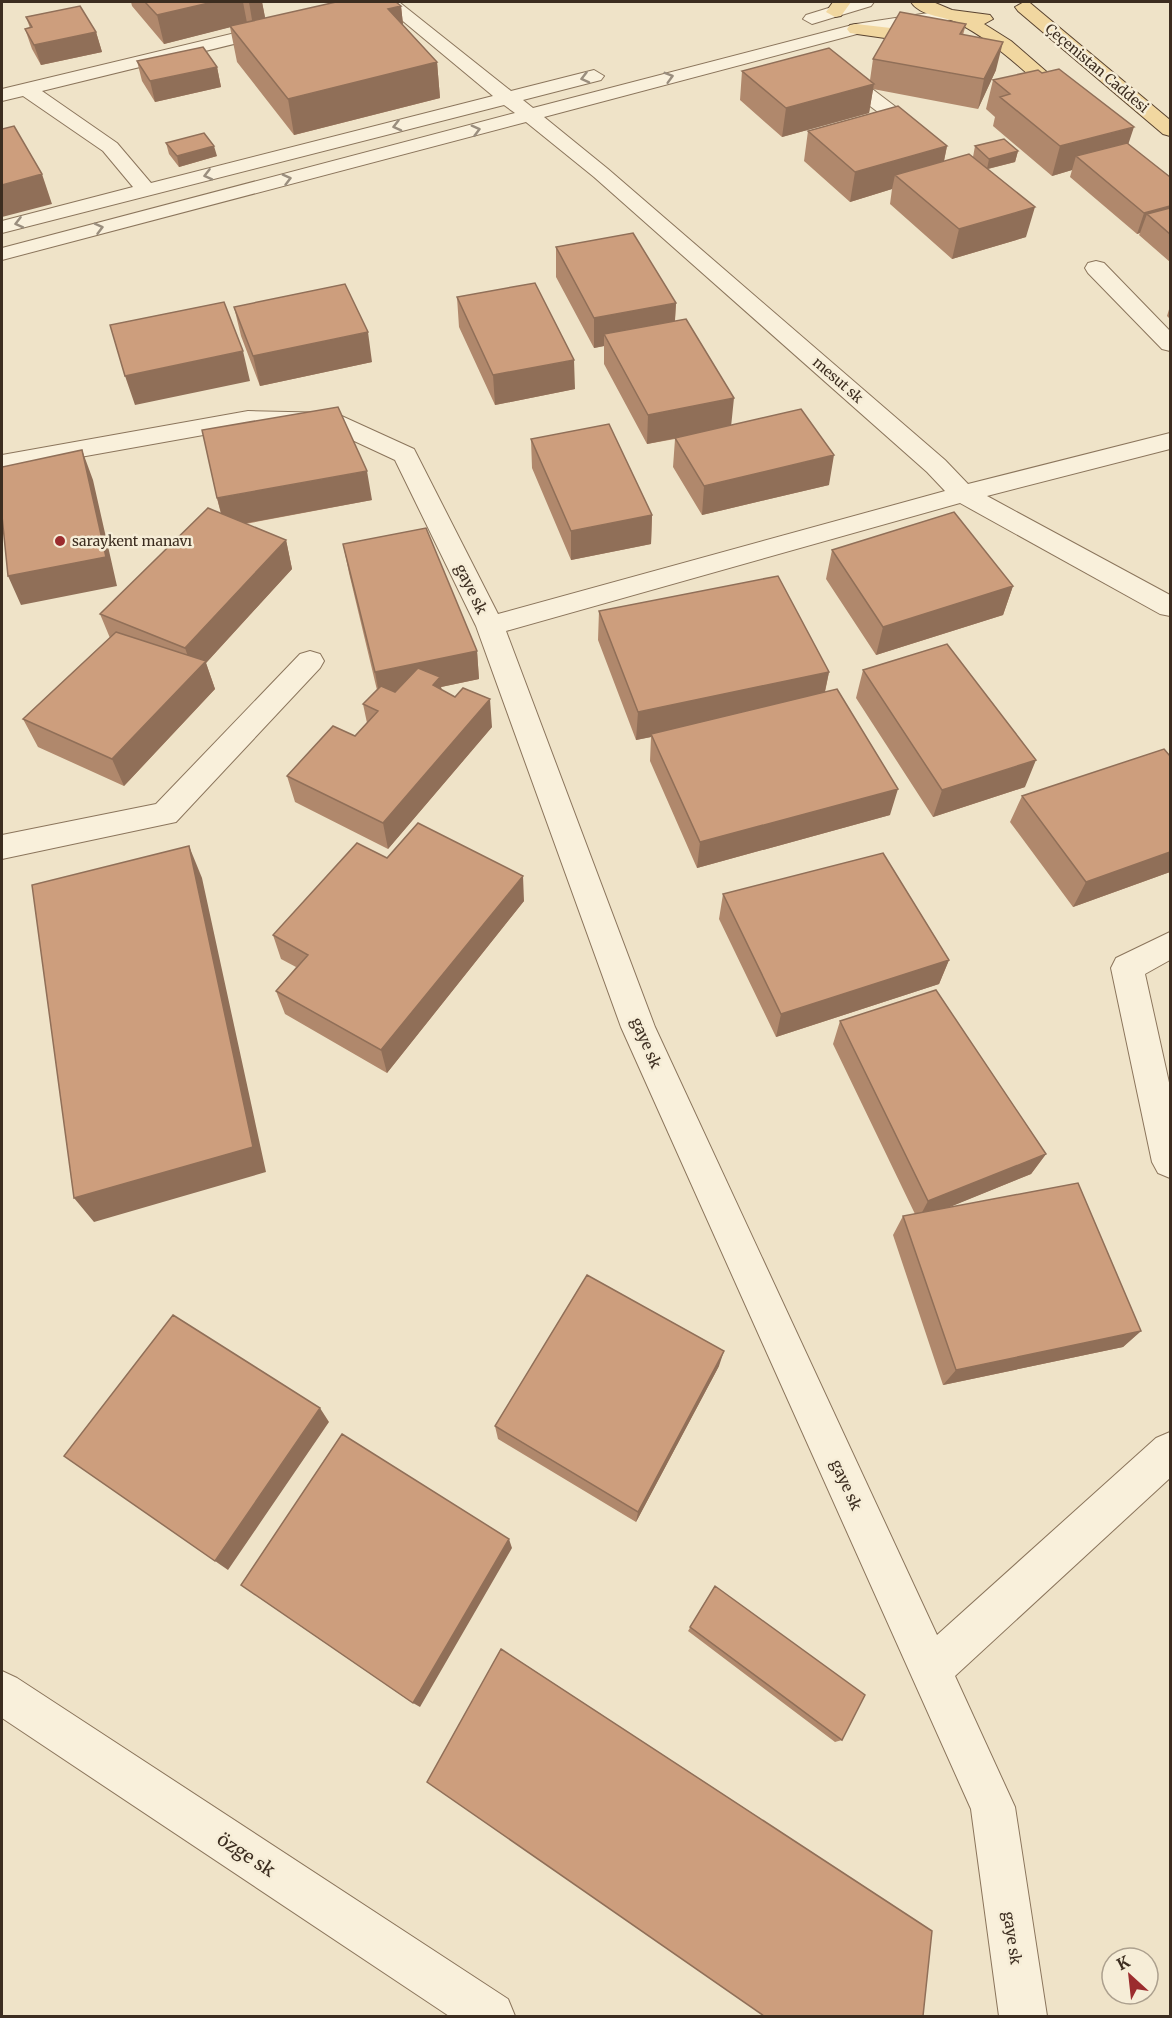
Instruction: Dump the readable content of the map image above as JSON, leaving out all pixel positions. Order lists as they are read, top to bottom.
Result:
{
  "streets": {
    "main road": ["Çeçenistan Caddesi"],
    "street": ["mesut sk", "gaye sk", "özge sk"]
  },
  "places": ["saraykent manavı"],
  "north": "top left"
}
